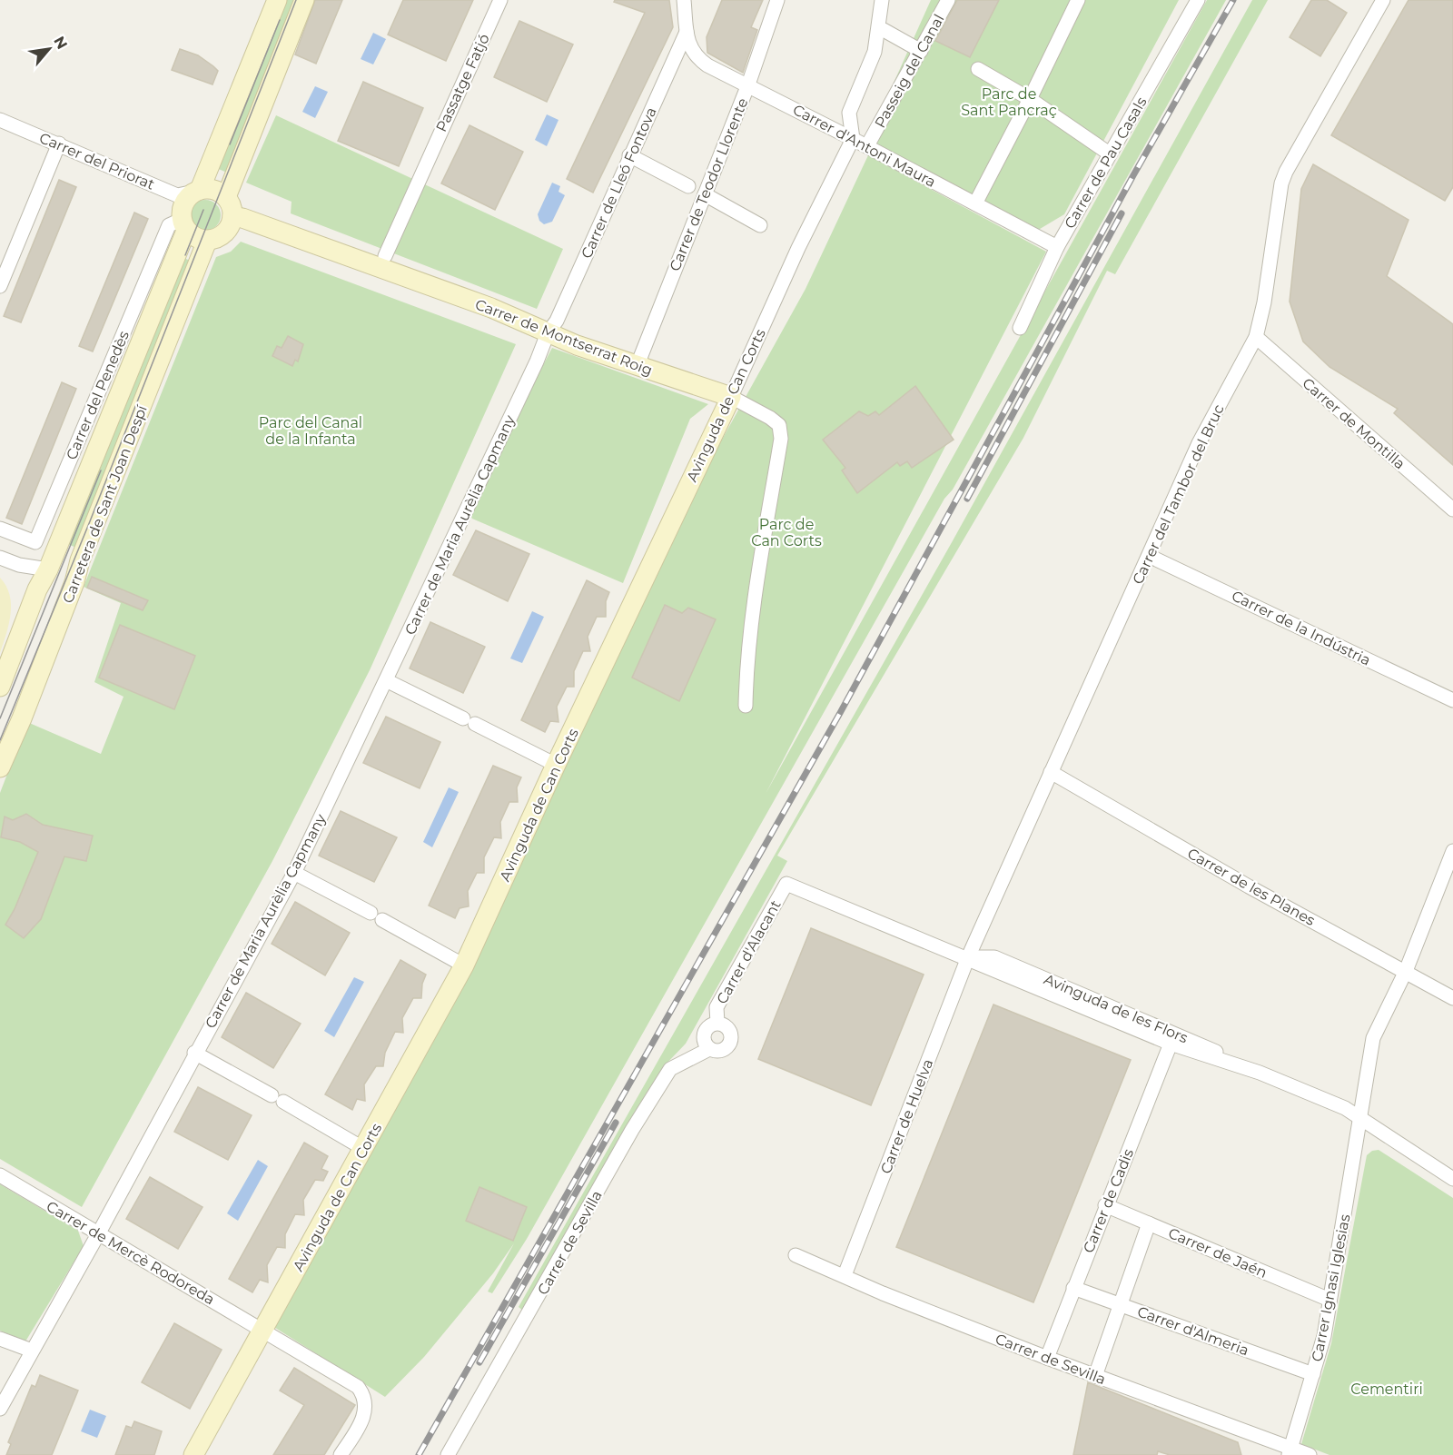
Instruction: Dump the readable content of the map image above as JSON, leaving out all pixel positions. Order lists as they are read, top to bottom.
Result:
{
  "streets": {
    "street": [
      "Passeig del Canal",
      "Passatge Fatjó",
      "Carrer d'Antoni Maura",
      "Carrer del Priorat",
      "Carrer de Pau Casals",
      "Carrer de Lleó Fontova",
      "Carrer de Teodor Llorente",
      "Carrer de Montserrat Roig",
      "Carrer del Penedès",
      "Avinguda de Can Corts",
      "Carrer de Montilla",
      "Carrer del Tambor del Bruc",
      "Carretera de Sant Joan Despí",
      "Carrer de Maria Aurèlia Capmany",
      "Carrer de la Indústria",
      "Carrer de les Planes",
      "Carrer d'Alacant",
      "Avinguda de les Flors",
      "Carrer de Huelva",
      "Carrer de Cadis",
      "Carrer de Sevilla",
      "Carrer de Mercè Rodoreda",
      "Carrer de Jaén",
      "Carrer Ignasi Iglesias",
      "Carrer d'Almeria"
    ]
  },
  "crossings": [
    ["Carrer d'Antoni Maura", "Carrer de Pau Casals"],
    ["Carrer d'Antoni Maura", "Carrer de Lleó Fontova"],
    ["Carrer d'Antoni Maura", "Carrer de Teodor Llorente"],
    ["Carrer d'Antoni Maura", "Avinguda de Can Corts"],
    ["Carrer del Priorat", "Carrer de Montserrat Roig"],
    ["Carrer del Priorat", "Carrer del Penedès"],
    ["Carrer del Priorat", "Carretera de Sant Joan Despí"],
    ["Carrer de Lleó Fontova", "Carrer de Montserrat Roig"],
    ["Carrer de Lleó Fontova", "Carrer de Maria Aurèlia Capmany"],
    ["Carrer de Teodor Llorente", "Carrer de Montserrat Roig"],
    ["Carrer de Montserrat Roig", "Carrer del Penedès"],
    ["Carrer de Montserrat Roig", "Avinguda de Can Corts"],
    ["Carrer de Montserrat Roig", "Carretera de Sant Joan Despí"],
    ["Carrer de Montserrat Roig", "Carrer de Maria Aurèlia Capmany"],
    ["Carrer del Penedès", "Carretera de Sant Joan Despí"],
    ["Avinguda de Can Corts", "Carrer de Mercè Rodoreda"],
    ["Carrer de Montilla", "Carrer del Tambor del Bruc"],
    ["Carrer del Tambor del Bruc", "Carrer de la Indústria"],
    ["Carrer del Tambor del Bruc", "Carrer de les Planes"],
    ["Carrer del Tambor del Bruc", "Avinguda de les Flors"],
    ["Carrer del Tambor del Bruc", "Carrer de Huelva"],
    ["Carrer de Maria Aurèlia Capmany", "Carrer de Mercè Rodoreda"],
    ["Carrer de les Planes", "Carrer Ignasi Iglesias"],
    ["Carrer d'Alacant", "Avinguda de les Flors"],
    ["Carrer d'Alacant", "Carrer de Sevilla"],
    ["Avinguda de les Flors", "Carrer de Huelva"],
    ["Avinguda de les Flors", "Carrer de Cadis"],
    ["Avinguda de les Flors", "Carrer Ignasi Iglesias"],
    ["Carrer de Huelva", "Carrer de Sevilla"],
    ["Carrer de Cadis", "Carrer de Sevilla"],
    ["Carrer de Cadis", "Carrer de Jaén"],
    ["Carrer de Cadis", "Carrer d'Almeria"],
    ["Carrer de Sevilla", "Carrer Ignasi Iglesias"],
    ["Carrer de Jaén", "Carrer Ignasi Iglesias"],
    ["Carrer Ignasi Iglesias", "Carrer d'Almeria"]
  ],
  "parks": [
    "Parc de Sant Pancraç",
    "Parc del Canal de la Infanta",
    "Parc de Can Corts",
    "Cementiri"
  ],
  "north": "top right"
}
